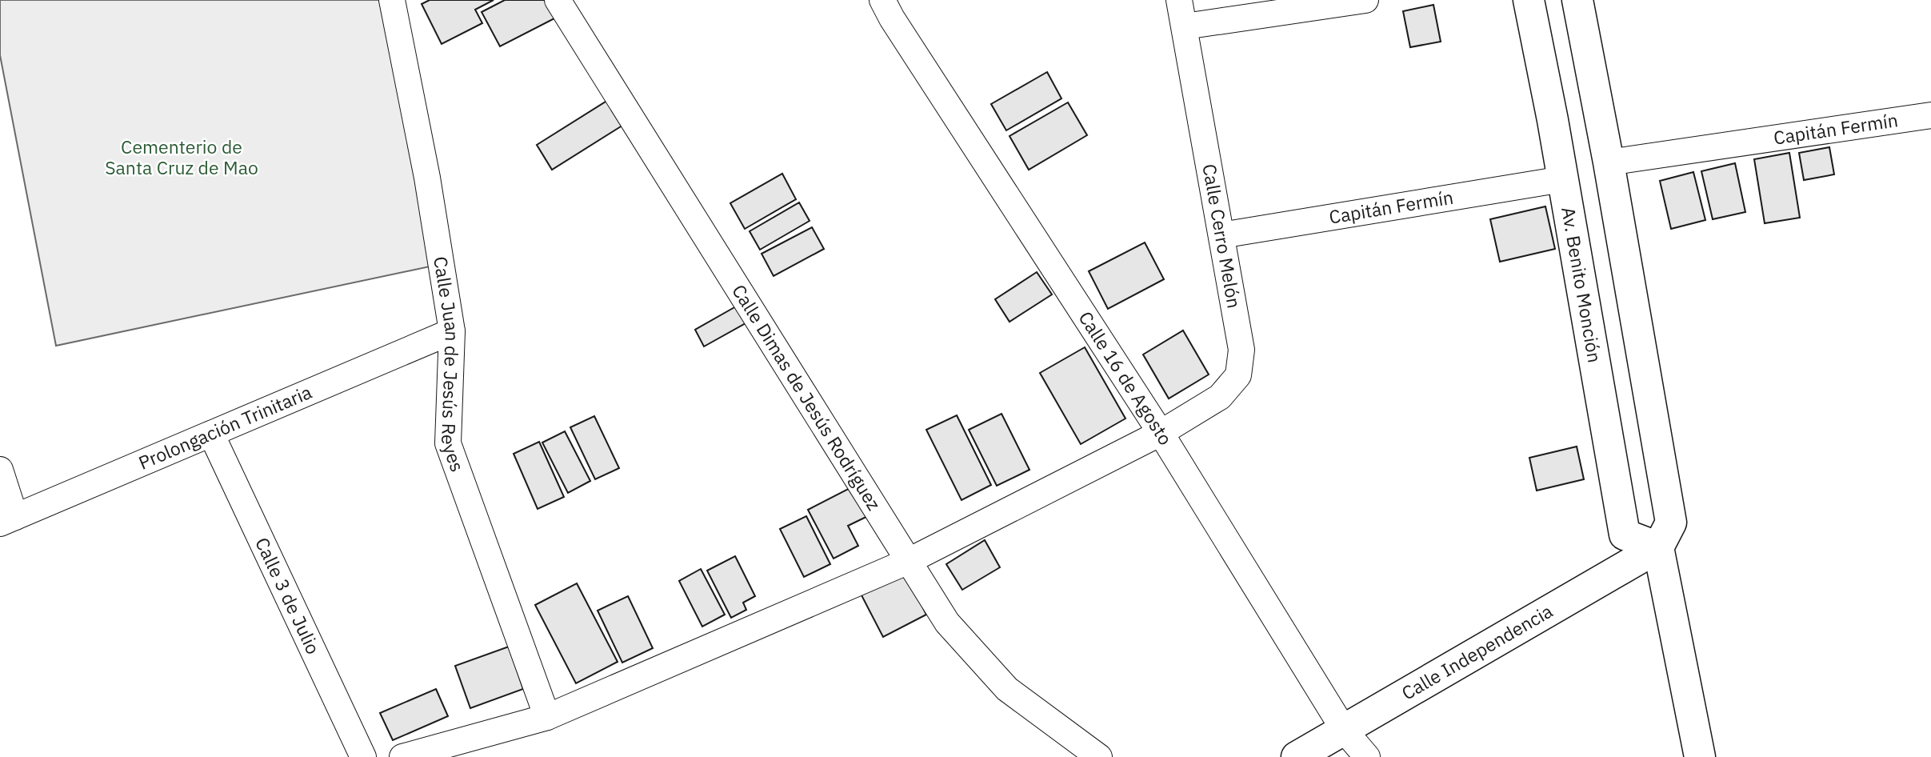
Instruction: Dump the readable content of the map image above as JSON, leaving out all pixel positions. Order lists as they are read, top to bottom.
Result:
{
  "streets": {
    "main road": ["Av. Benito Monción", "Calle Independencia"],
    "street": [
      "Capitán Fermín",
      "Calle Cerro Melón",
      "Calle Juan de Jesús Reyes",
      "Calle 16 de Agosto",
      "Calle Dimas de Jesús Rodríguez",
      "Prolongación Trinitaria",
      "Calle 3 de Julio"
    ]
  },
  "crossings": [
    ["Capitán Fermín", "Calle Cerro Melón"],
    ["Capitán Fermín", "Av. Benito Monción"],
    ["Calle Cerro Melón", "Calle Juan de Jesús Reyes"],
    ["Calle Cerro Melón", "Calle 16 de Agosto"],
    ["Calle Cerro Melón", "Calle Dimas de Jesús Rodríguez"],
    ["Av. Benito Monción", "Calle Independencia"],
    ["Calle Juan de Jesús Reyes", "Prolongación Trinitaria"],
    ["Calle 16 de Agosto", "Calle Independencia"],
    ["Prolongación Trinitaria", "Calle 3 de Julio"]
  ],
  "parks": ["Cementerio de Santa Cruz de Mao"]
}
